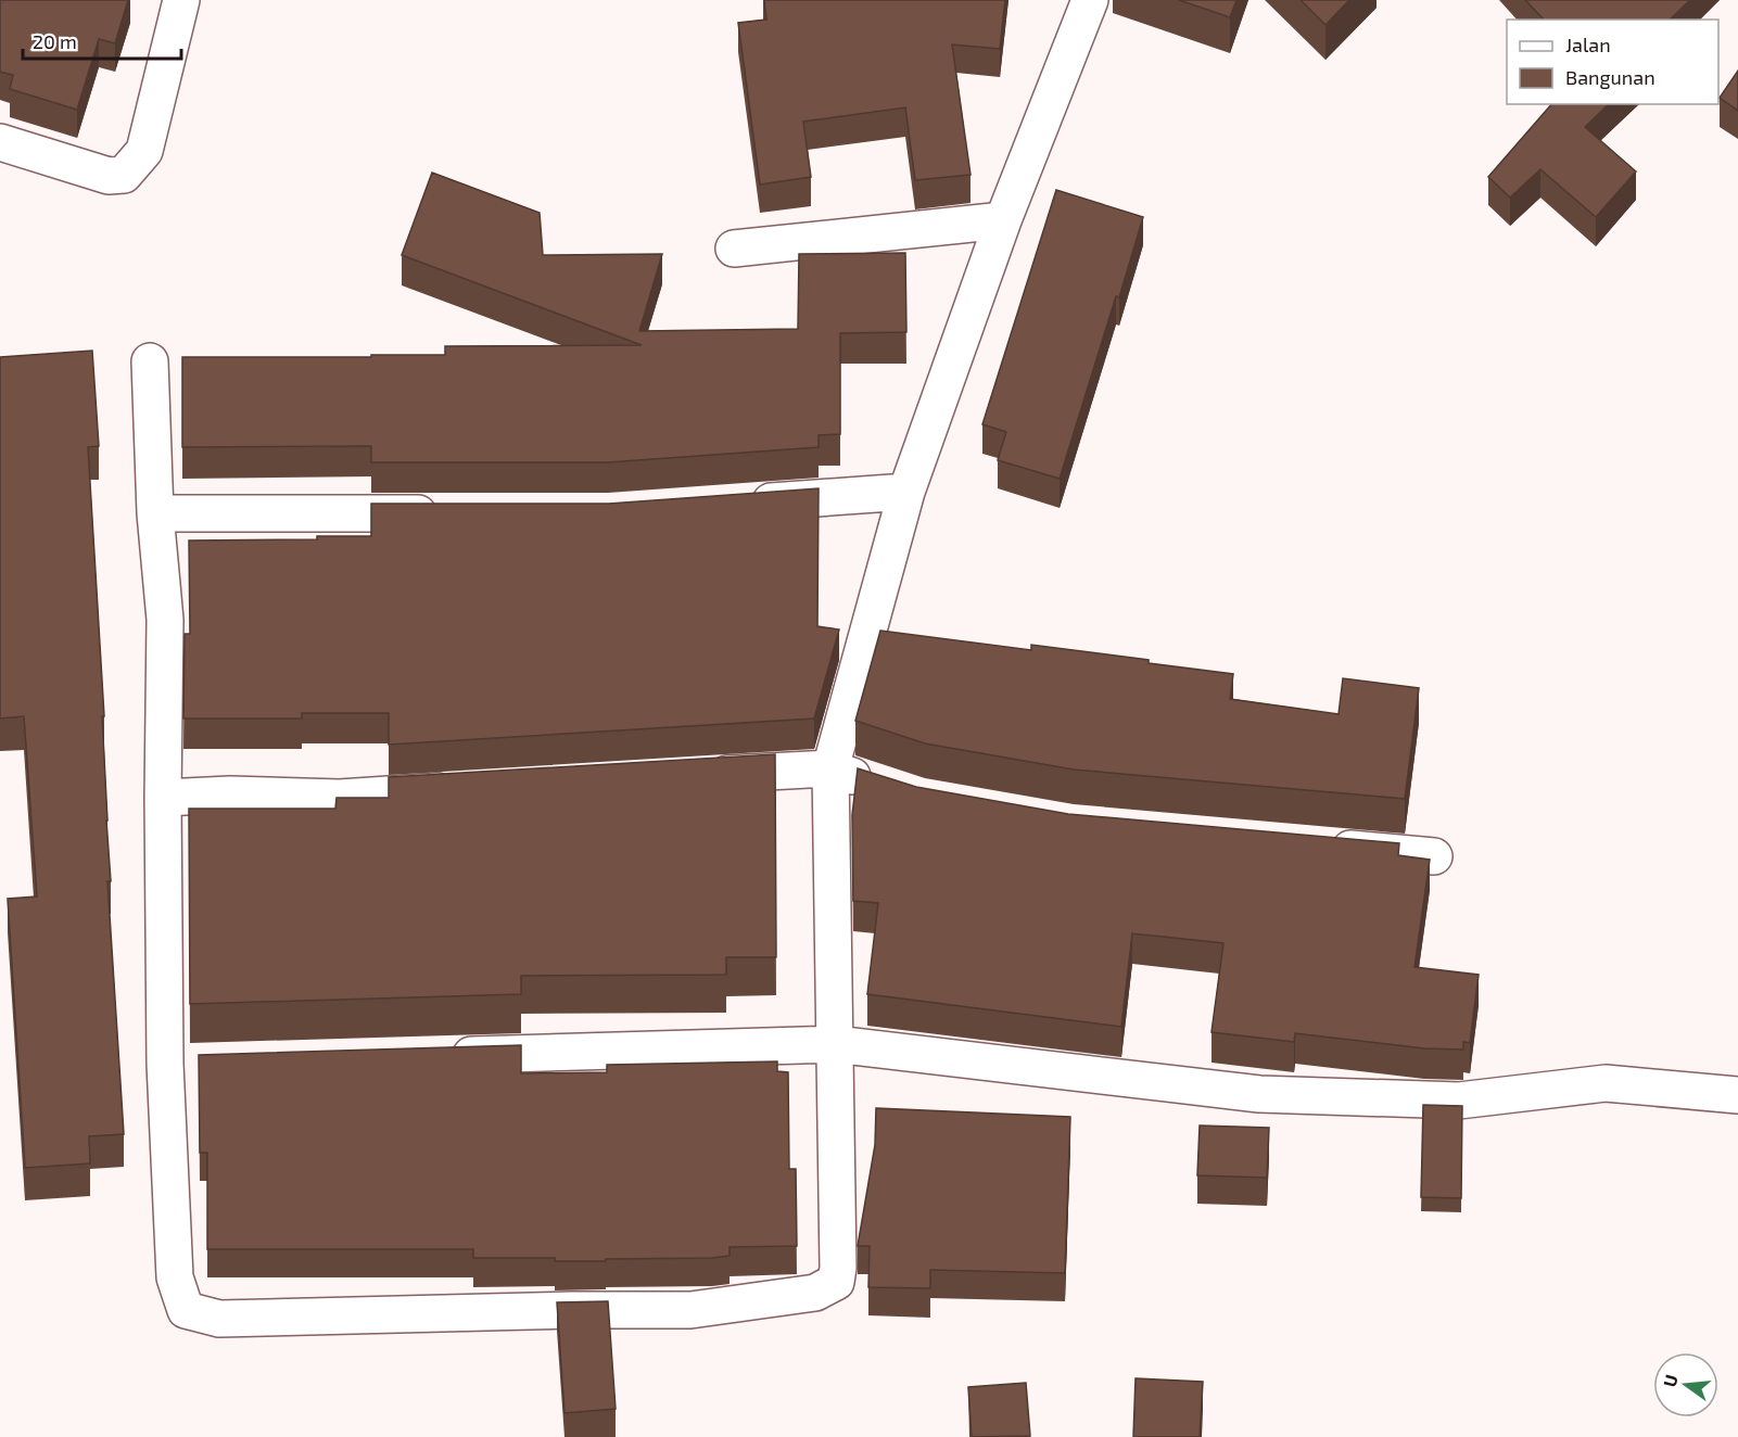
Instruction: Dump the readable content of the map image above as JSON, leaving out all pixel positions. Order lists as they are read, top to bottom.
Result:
{
  "legend": ["Jalan", "Bangunan"],
  "scale_bar": "20 m",
  "north": "left"
}
